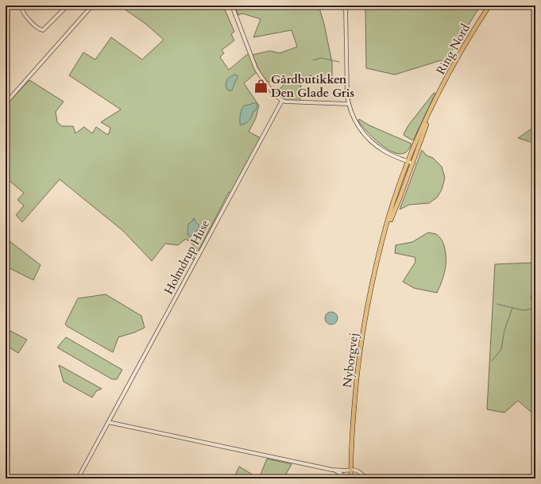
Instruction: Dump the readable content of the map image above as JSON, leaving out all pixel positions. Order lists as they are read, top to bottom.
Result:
{
  "streets": {
    "main road": ["Ring Nord", "Nyborgvej"],
    "street": ["Holmdrup Huse"]
  },
  "crossings": [
    ["Ring Nord", "Nyborgvej"]
  ],
  "places": {
    "shop": ["Gårdbutikken Den Glade Gris"]
  }
}
